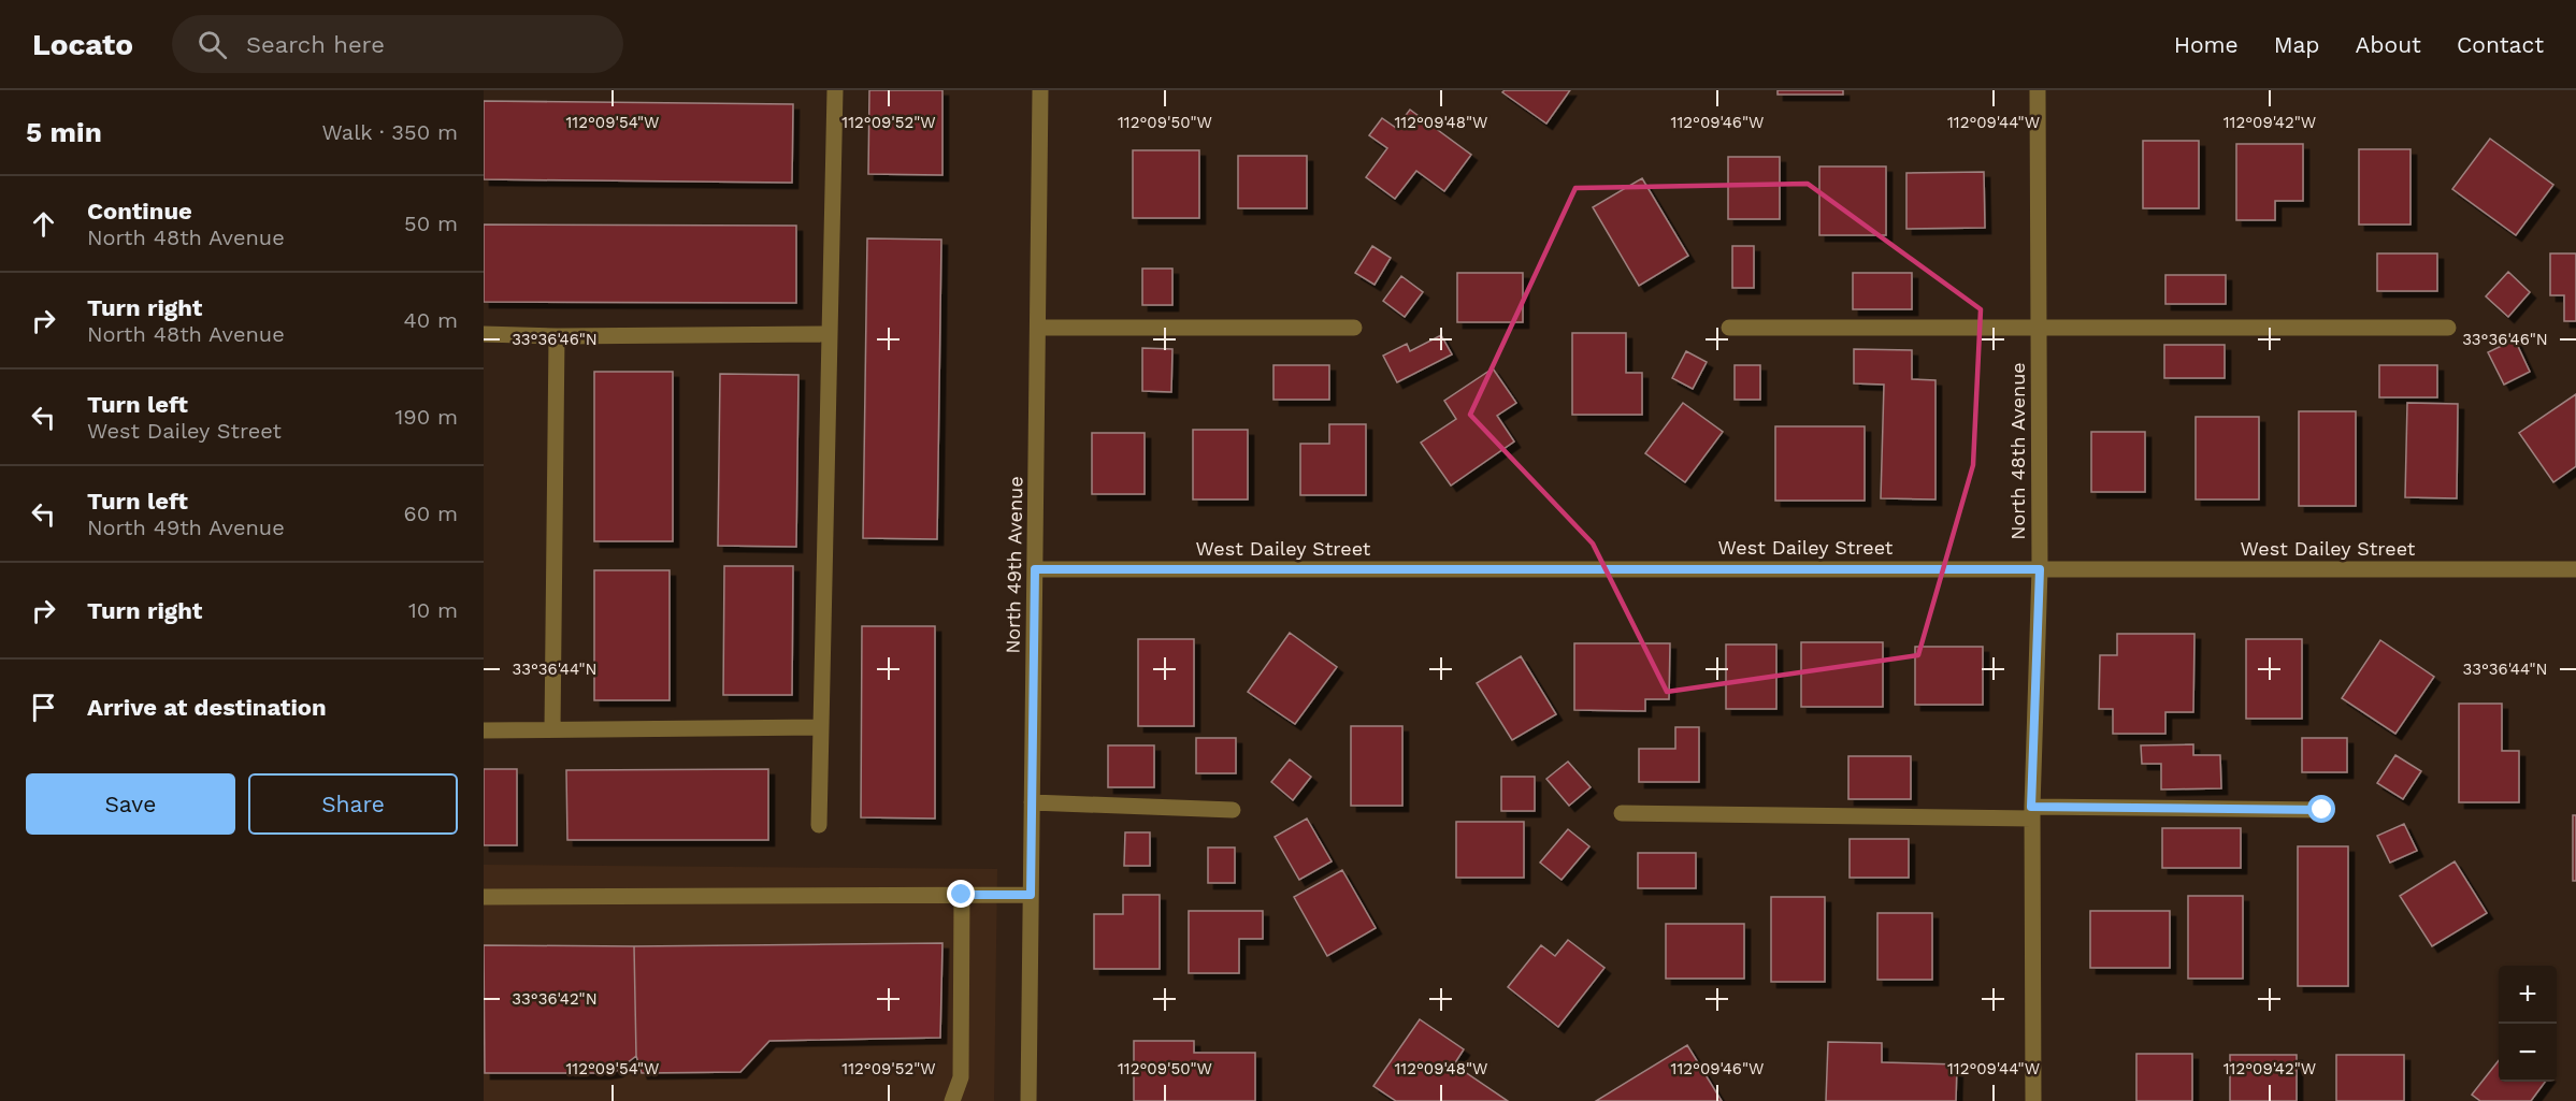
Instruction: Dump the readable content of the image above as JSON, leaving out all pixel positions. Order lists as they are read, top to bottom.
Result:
{
  "streets": {
    "street": ["North 48th Avenue", "West Dailey Street", "North 49th Avenue"]
  },
  "crossings": [
    ["North 48th Avenue", "West Dailey Street"],
    ["West Dailey Street", "North 49th Avenue"]
  ],
  "page": {
    "header": "Locato",
    "search": "Search here",
    "nav": [
      "Home",
      "Map",
      "About",
      "Contact"
    ],
    "heading": ["5 min", "Walk · 350 m"],
    "list": [
      ["Continue", "North 48th Avenue", "50 m"],
      ["Turn right", "North 48th Avenue", "40 m"],
      ["Turn left", "West Dailey Street", "190 m"],
      ["Turn left", "North 49th Avenue", "60 m"],
      ["Turn right", "10 m"],
      "Arrive at destination"
    ],
    "buttons": ["Save", "Share"],
    "map_buttons": ["+", "−"]
  },
  "coordinates": [
    "112°09'54\"W",
    "112°09'52\"W",
    "112°09'50\"W",
    "112°09'48\"W",
    "112°09'46\"W",
    "112°09'44\"W",
    "112°09'42\"W",
    "33°36'46\"N",
    "33°36'44\"N",
    "33°36'42\"N"
  ]
}
